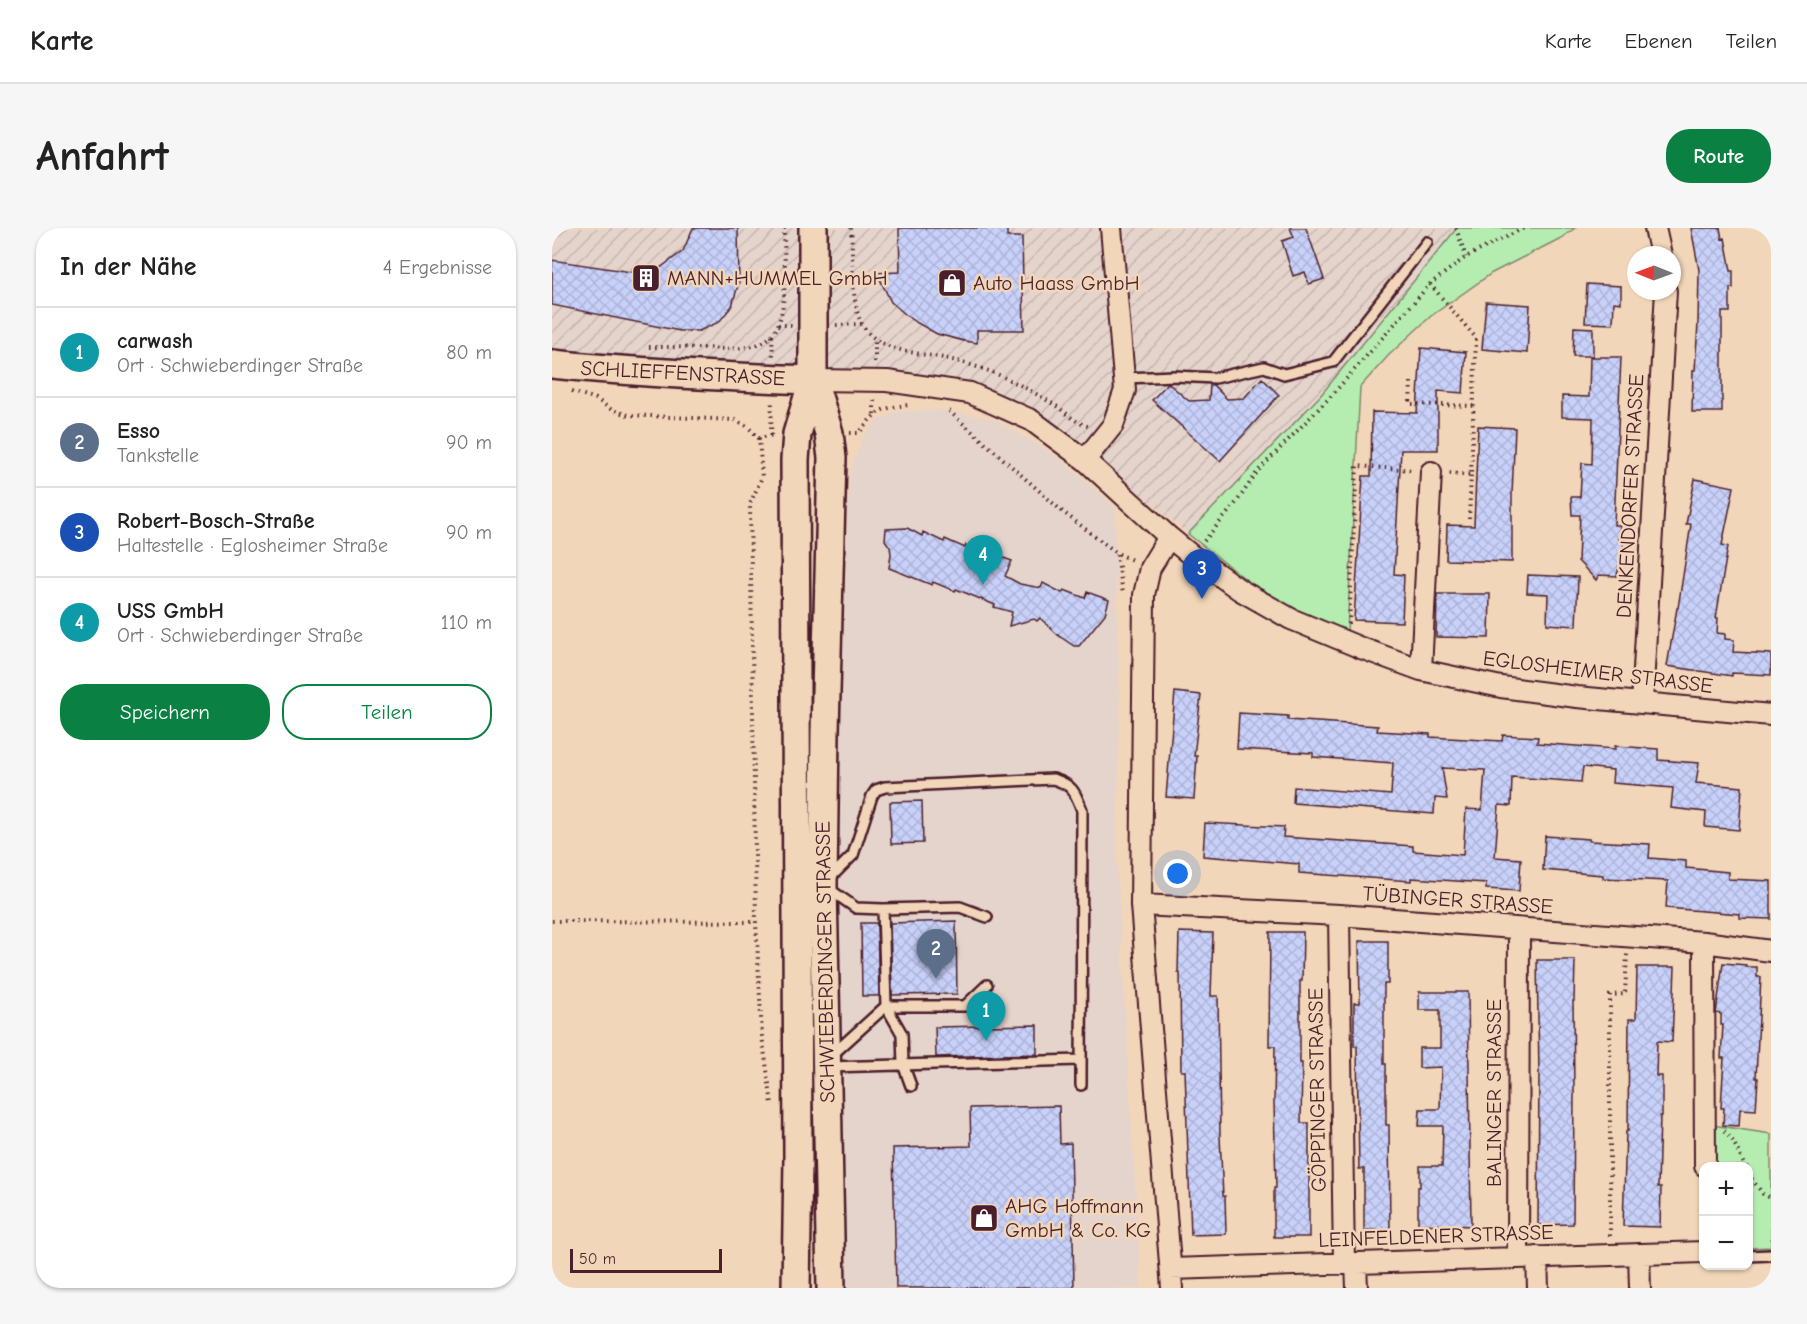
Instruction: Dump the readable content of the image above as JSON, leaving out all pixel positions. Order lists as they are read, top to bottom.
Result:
{
  "streets": {
    "main road": ["SCHLIEFFENSTRASSE", "SCHWIEBERDINGER STRASSE"],
    "street": [
      "DENKENDORFER STRASSE",
      "EGLOSHEIMER STRASSE",
      "TÜBINGER STRASSE",
      "GÖPPINGER STRASSE",
      "BALINGER STRASSE",
      "LEINFELDENER STRASSE"
    ]
  },
  "crossings": [
    ["SCHLIEFFENSTRASSE", "EGLOSHEIMER STRASSE"],
    ["SCHLIEFFENSTRASSE", "SCHWIEBERDINGER STRASSE"],
    ["DENKENDORFER STRASSE", "EGLOSHEIMER STRASSE"],
    ["EGLOSHEIMER STRASSE", "SCHWIEBERDINGER STRASSE"],
    ["TÜBINGER STRASSE", "GÖPPINGER STRASSE"],
    ["TÜBINGER STRASSE", "BALINGER STRASSE"],
    ["GÖPPINGER STRASSE", "LEINFELDENER STRASSE"],
    ["BALINGER STRASSE", "LEINFELDENER STRASSE"]
  ],
  "places": {
    "building": ["MANN+HUMMEL GmbH"],
    "shop": ["Auto Haass GmbH", "AHG Hoffmann GmbH & Co. KG"]
  },
  "scale_bar": "50 m",
  "north": "left",
  "page": {
    "header": "Karte",
    "nav": ["Karte", "Ebenen", "Teilen"],
    "buttons": [
      "Route",
      ["Speichern", "Teilen"]
    ],
    "title": "Anfahrt",
    "heading": ["In der Nähe", "4 Ergebnisse"],
    "list": [
      {
        "mark": "1",
        "name": "carwash",
        "note": "Ort · Schwieberdinger Straße",
        "value": "80 m"
      },
      {
        "mark": "2",
        "name": "Esso",
        "note": "Tankstelle",
        "value": "90 m"
      },
      {
        "mark": "3",
        "name": "Robert-Bosch-Straße",
        "note": "Haltestelle · Eglosheimer Straße",
        "value": "90 m"
      },
      {
        "mark": "4",
        "name": "USS GmbH",
        "note": "Ort · Schwieberdinger Straße",
        "value": "110 m"
      }
    ],
    "pins": [
      "4",
      "3",
      "2",
      "1"
    ],
    "map_buttons": ["+", "−"],
    "scale": "50 m"
  }
}
